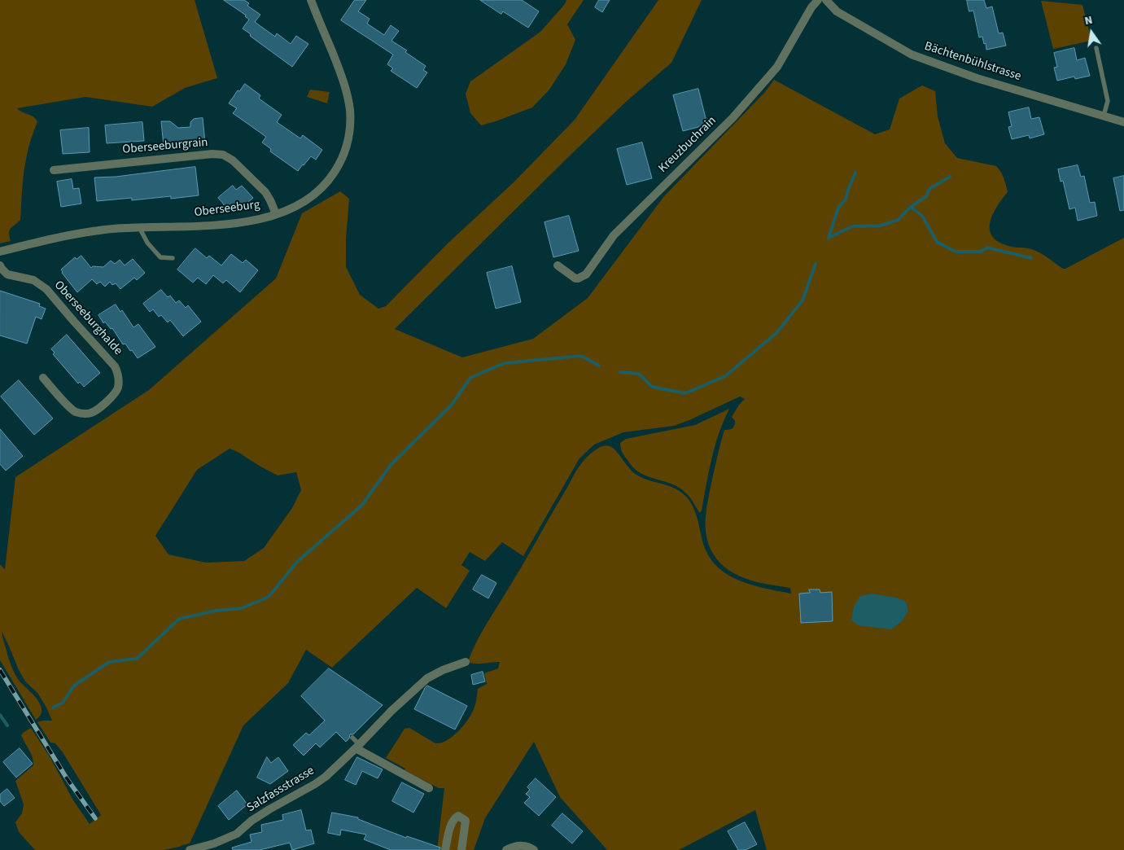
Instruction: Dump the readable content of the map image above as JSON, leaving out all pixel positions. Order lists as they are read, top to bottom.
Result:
{
  "streets": {
    "street": [
      "Bächtenbühlstrasse",
      "Kreuzbuchrain",
      "Oberseeburgrain",
      "Oberseeburg",
      "Oberseeburghalde",
      "Salzfassstrasse"
    ]
  },
  "crossings": [
    ["Oberseeburgrain", "Oberseeburg"]
  ],
  "north": "top"
}
